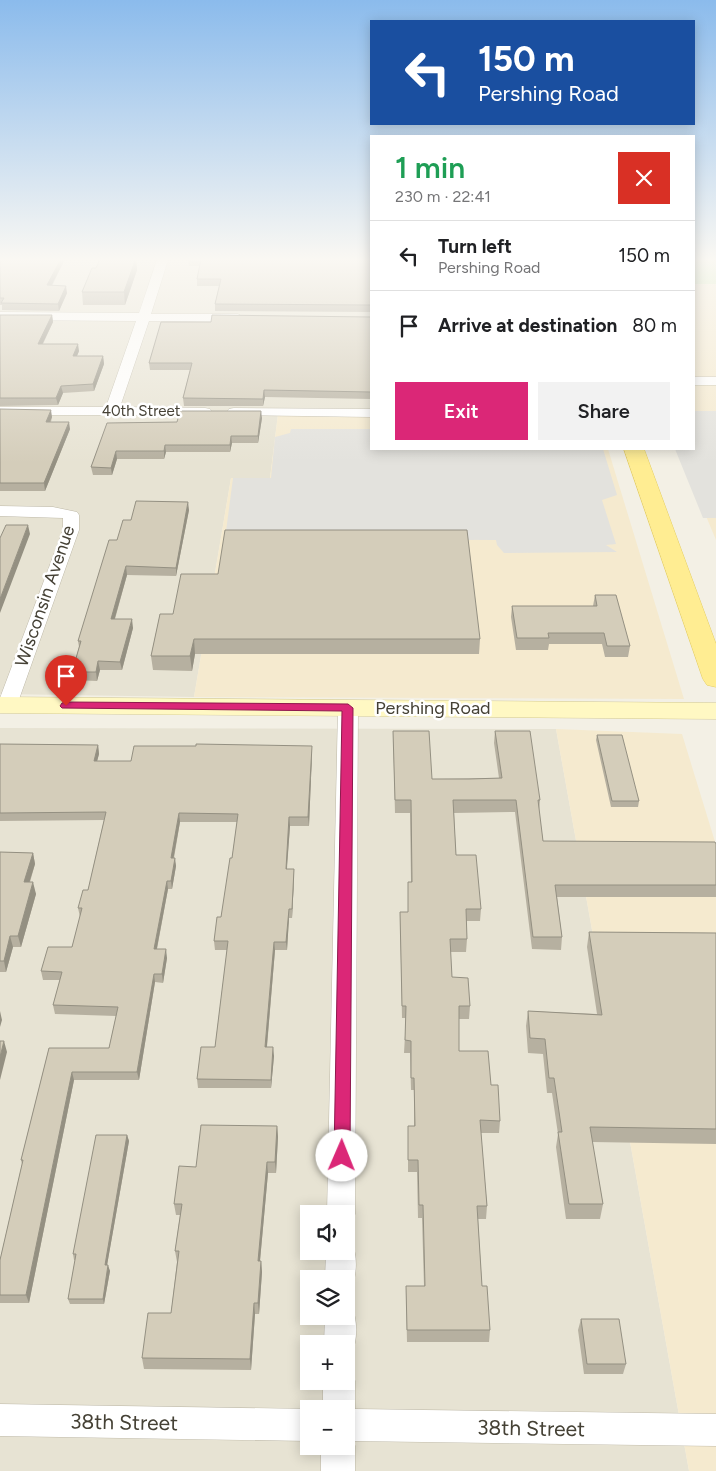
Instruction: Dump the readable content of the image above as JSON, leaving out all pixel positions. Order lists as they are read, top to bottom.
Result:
{
  "streets": {
    "main road": ["Pershing Road"],
    "street": ["40th Street", "Wisconsin Avenue", "38th Street"]
  },
  "crossings": [
    ["Wisconsin Avenue", "Pershing Road"]
  ],
  "page": {
    "turn": ["150 m", "Pershing Road"],
    "heading": ["1 min", "230 m · 22:41"],
    "list": [
      {
        "name": "Turn left",
        "note": "Pershing Road",
        "value": "150 m"
      },
      {
        "name": "Arrive at destination",
        "value": "80 m"
      }
    ],
    "buttons": ["Exit", "Share"],
    "map_buttons": ["+", "−"]
  }
}
